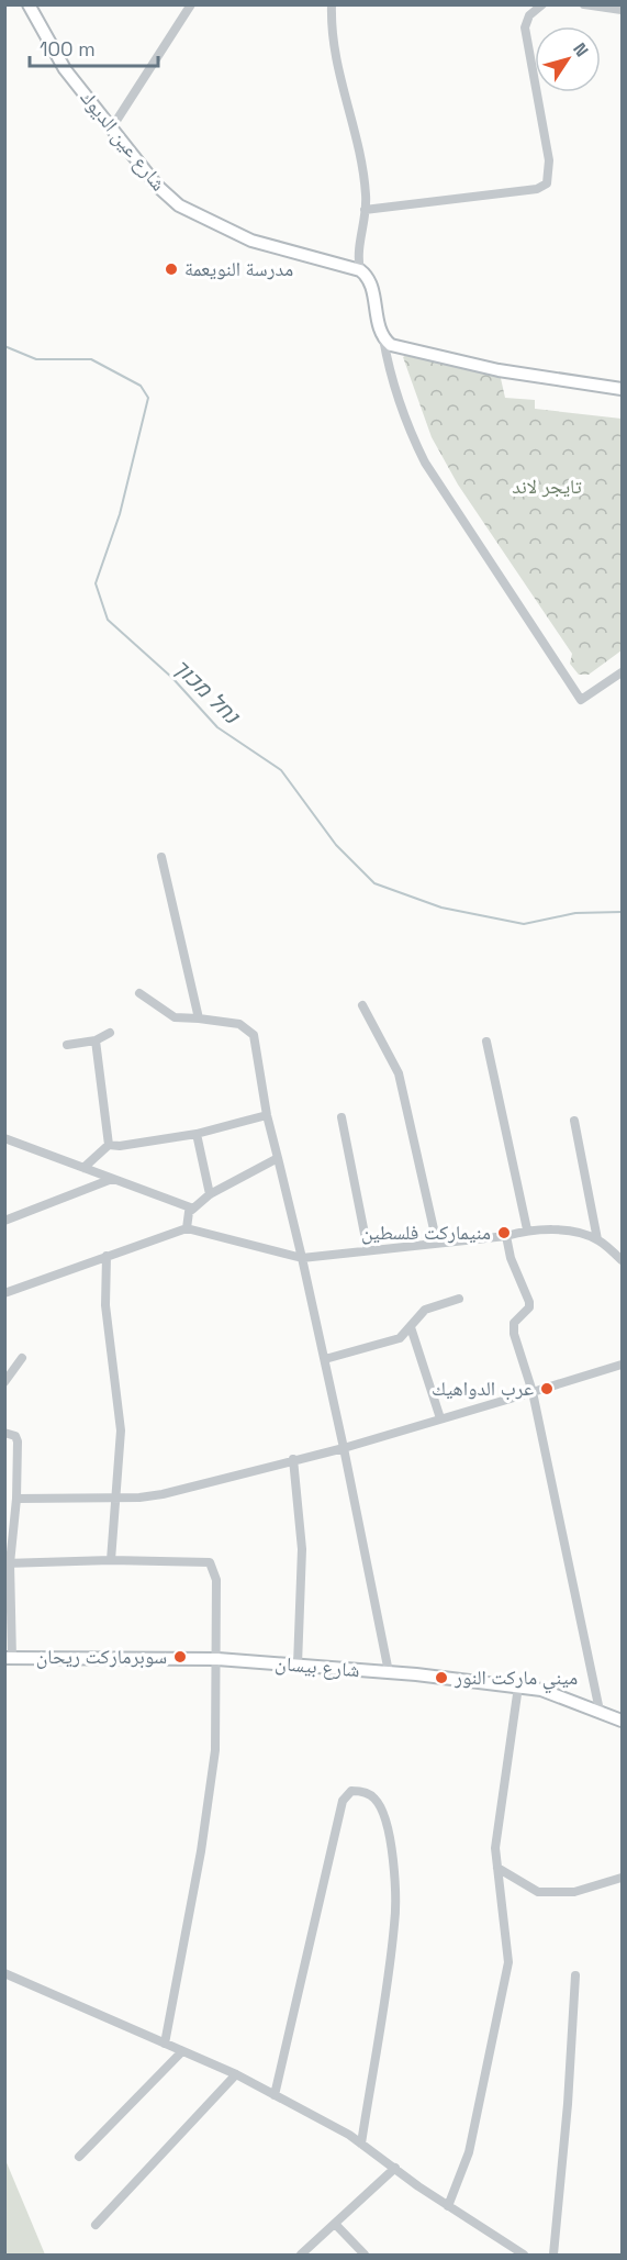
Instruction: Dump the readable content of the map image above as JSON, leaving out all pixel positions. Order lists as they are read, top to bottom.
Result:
{
  "streets": {
    "street": ["شارع عين الديوك", "شارع بيسان"]
  },
  "water": ["נחל מכוך"],
  "parks": ["تايجر لاند"],
  "places": [
    "مدرسة النويعمة",
    "منيماركت فلسطين",
    "عرب الدواهيك",
    "سوبرماركت ريحان",
    "ميني ماركت النور"
  ],
  "scale_bar": "100 m",
  "north": "top right"
}
